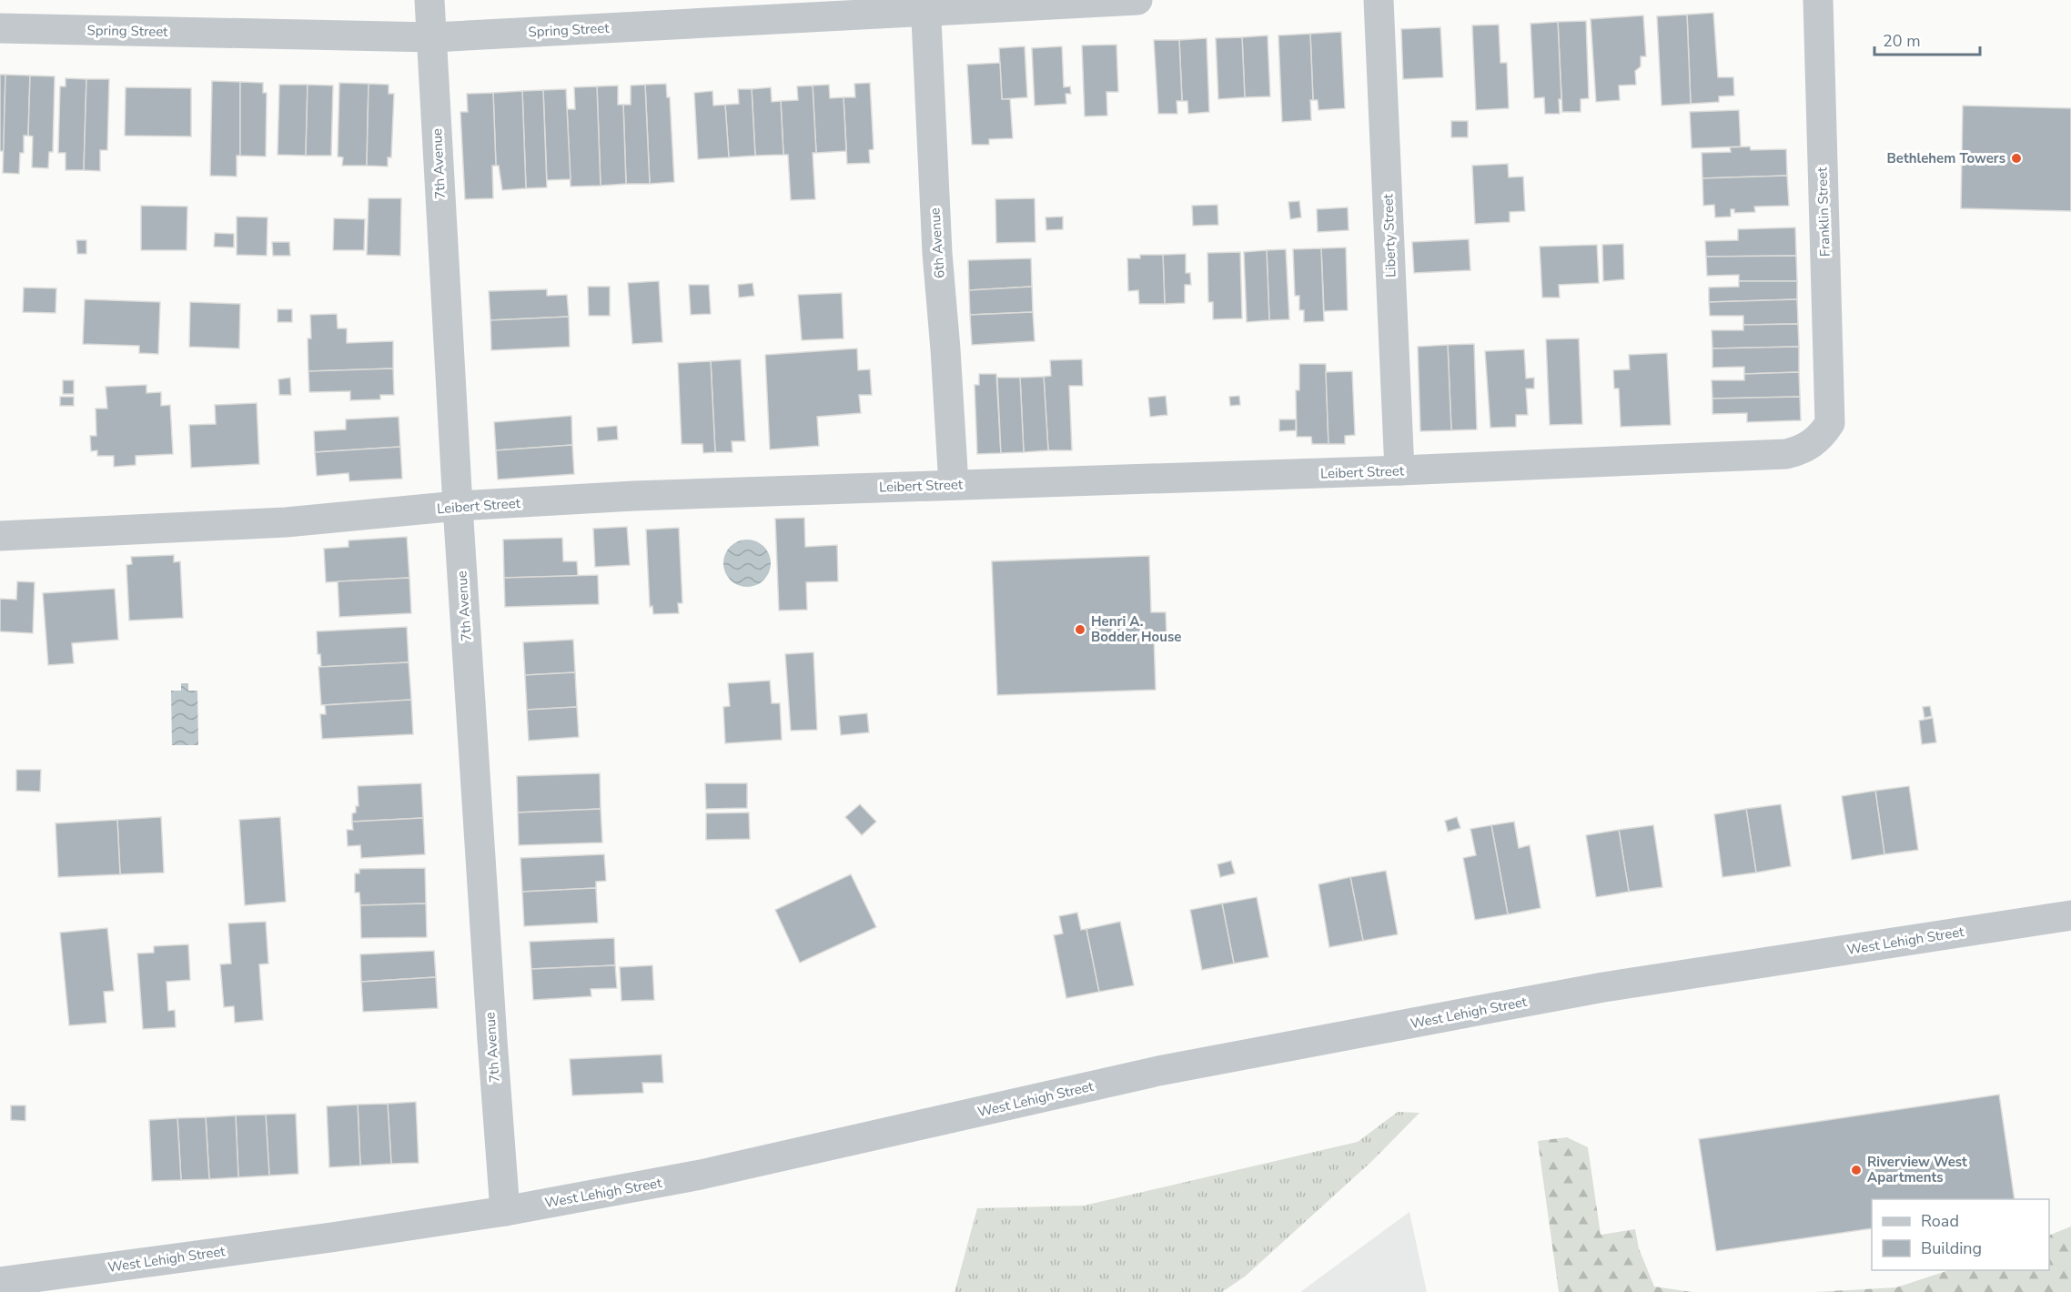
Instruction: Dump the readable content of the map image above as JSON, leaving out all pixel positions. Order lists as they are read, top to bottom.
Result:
{
  "streets": {
    "street": [
      "Spring Street",
      "7th Avenue",
      "Franklin Street",
      "Liberty Street",
      "6th Avenue",
      "Leibert Street",
      "West Lehigh Street"
    ]
  },
  "crossings": [
    ["Spring Street", "7th Avenue"],
    ["Spring Street", "6th Avenue"],
    ["7th Avenue", "Leibert Street"],
    ["7th Avenue", "West Lehigh Street"],
    ["Franklin Street", "Leibert Street"],
    ["Liberty Street", "Leibert Street"],
    ["6th Avenue", "Leibert Street"]
  ],
  "places": ["Bethlehem Towers", "Henri A. Bodder House", "Riverview West Apartments"],
  "legend": ["Road", "Building"],
  "scale_bar": "20 m"
}
